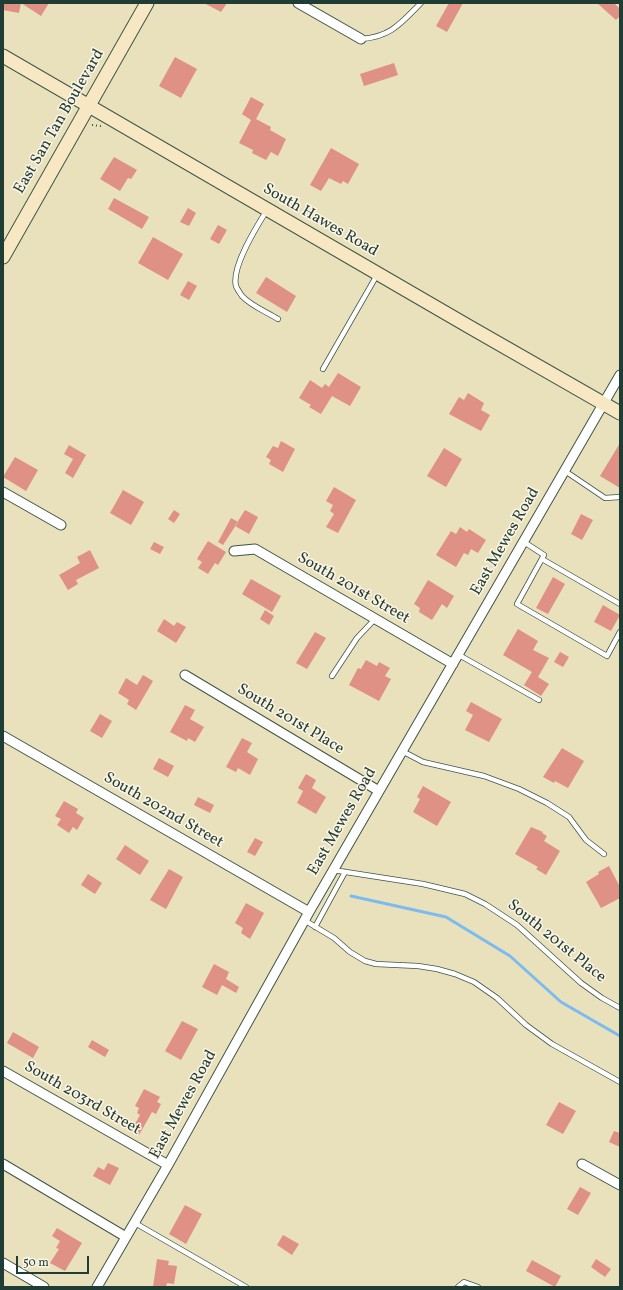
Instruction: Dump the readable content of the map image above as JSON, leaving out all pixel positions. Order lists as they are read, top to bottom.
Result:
{
  "streets": {
    "main road": ["East San Tan Boulevard", "South Hawes Road"],
    "street": [
      "East Mewes Road",
      "South 201st Street",
      "South 201st Place",
      "South 202nd Street",
      "South 203rd Street"
    ]
  },
  "crossings": [
    ["East San Tan Boulevard", "South Hawes Road"],
    ["South Hawes Road", "East Mewes Road"],
    ["East Mewes Road", "South 201st Street"],
    ["East Mewes Road", "South 201st Place"],
    ["East Mewes Road", "South 202nd Street"],
    ["East Mewes Road", "South 203rd Street"]
  ],
  "scale_bar": "50 m"
}
